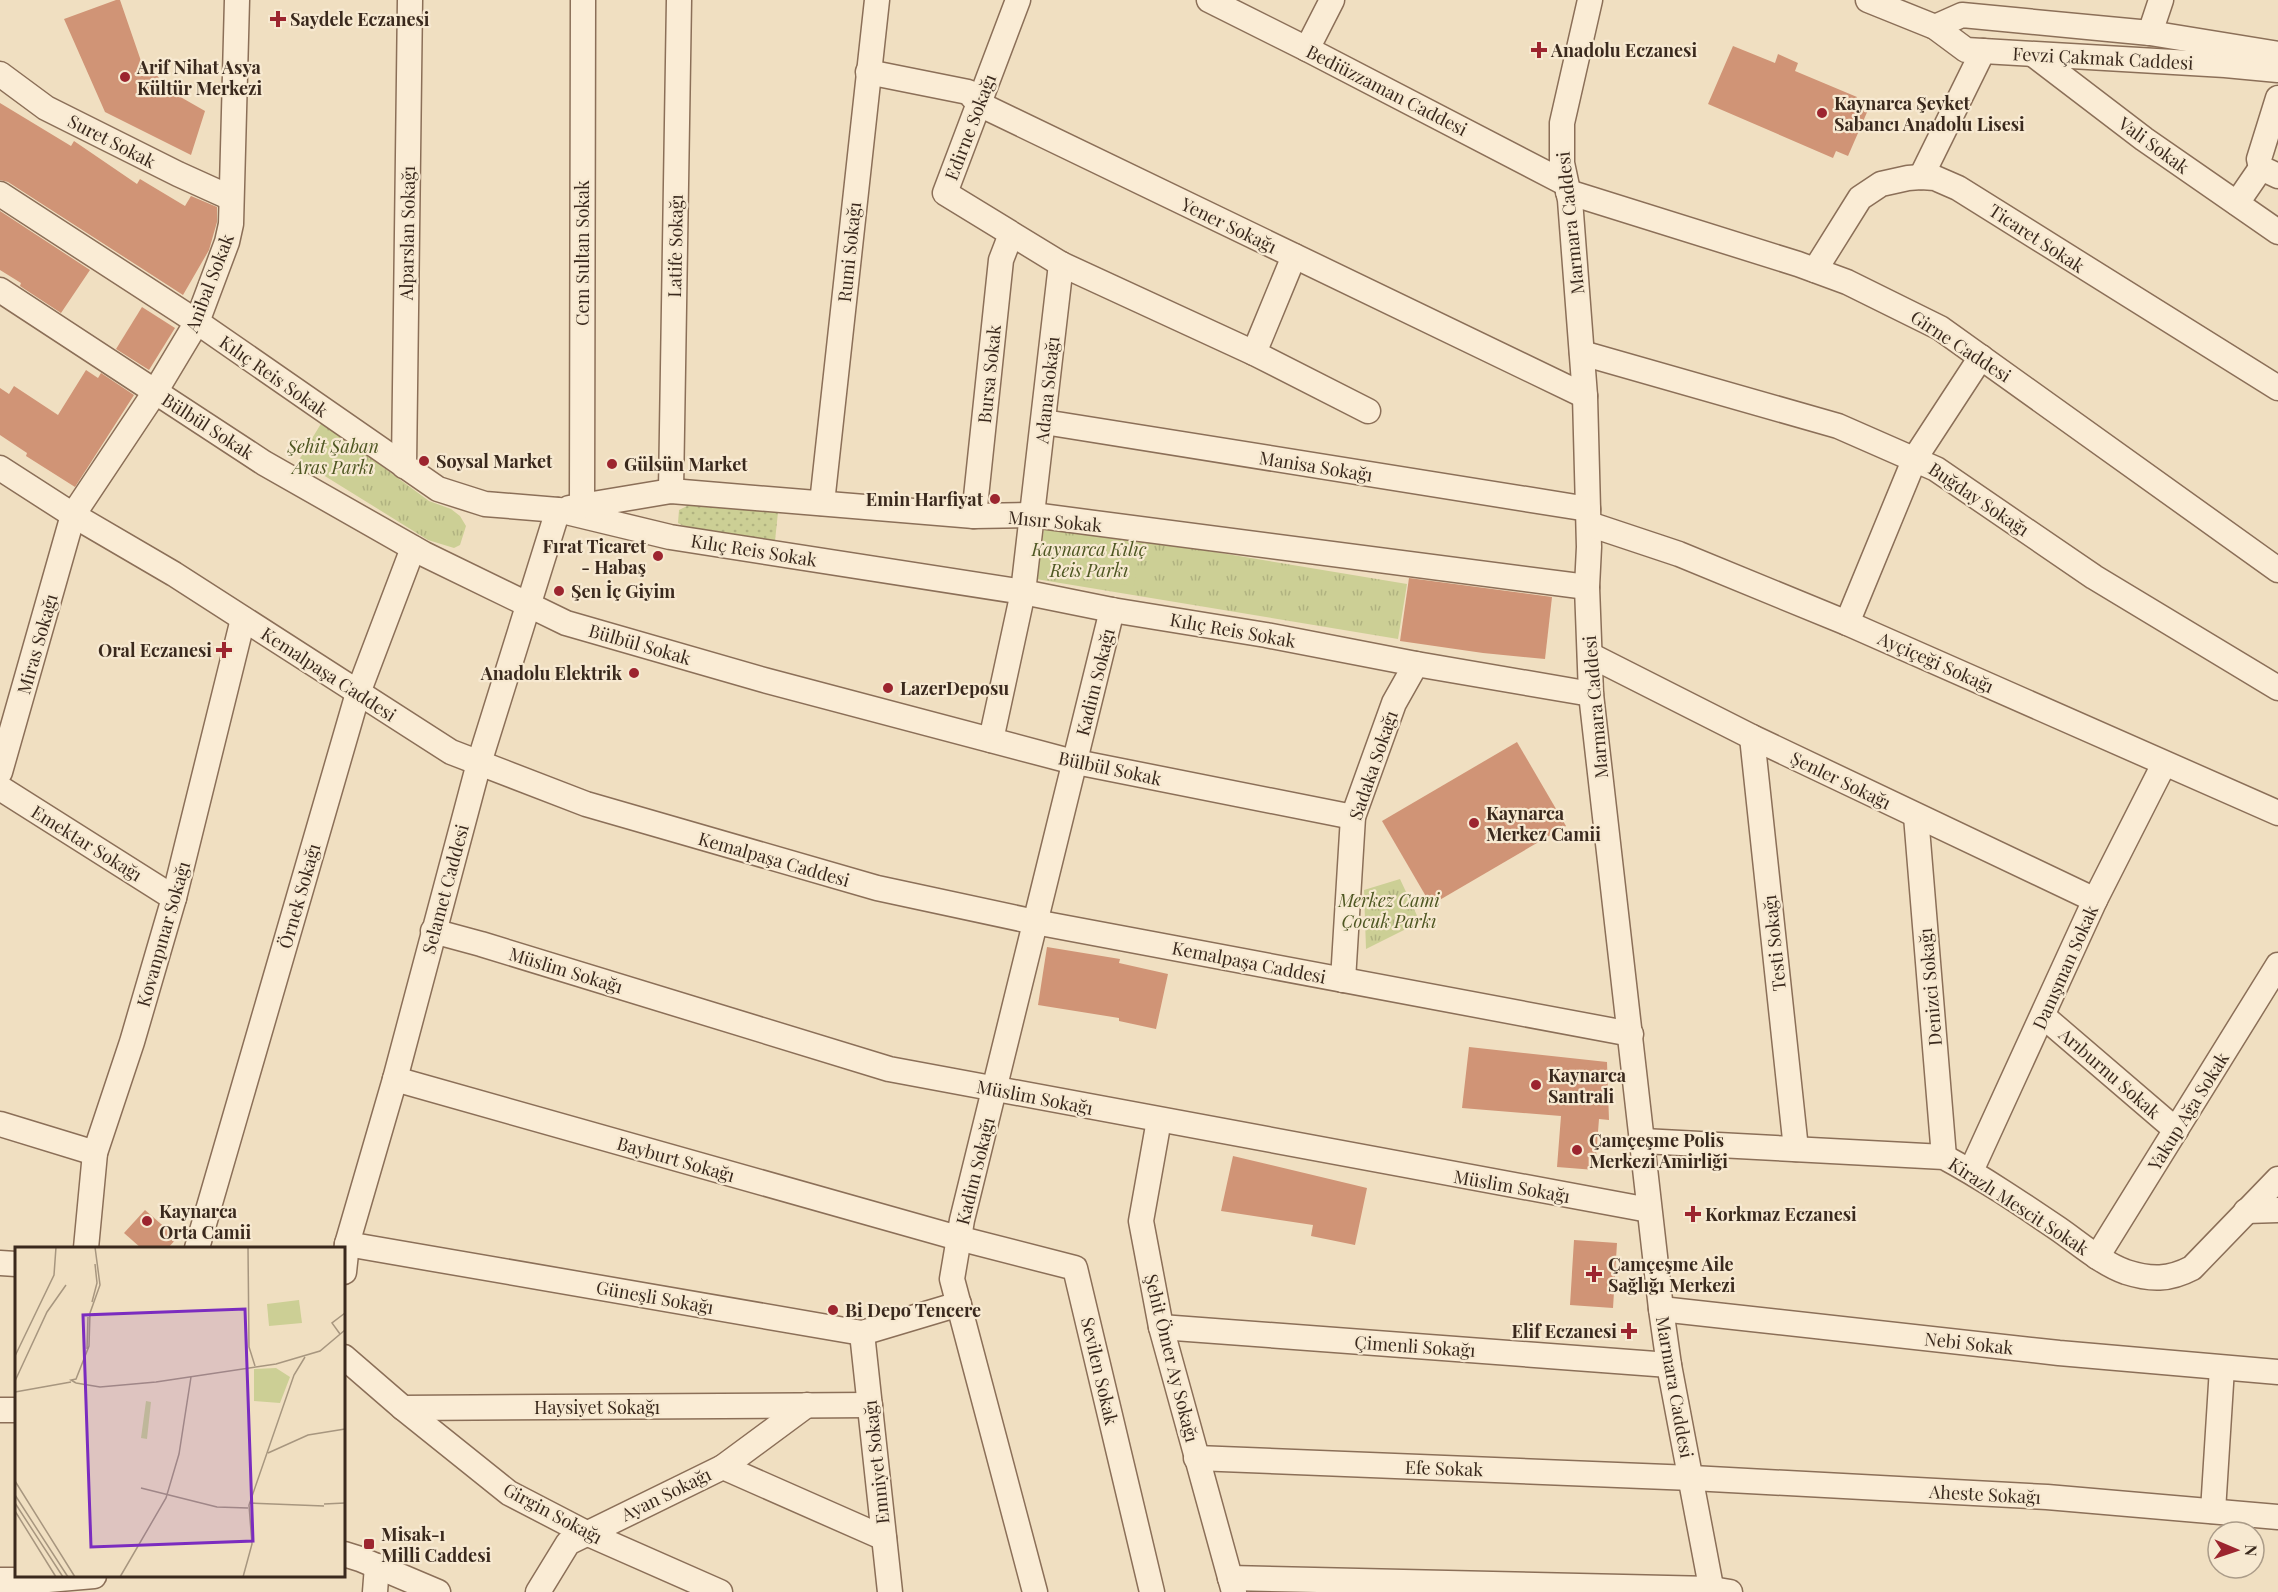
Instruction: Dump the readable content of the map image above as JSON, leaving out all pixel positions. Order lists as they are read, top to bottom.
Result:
{
  "streets": {
    "street": [
      "Fevzi Çakmak Caddesi",
      "Bediüzzaman Caddesi",
      "Edirne Sokağı",
      "Suret Sokak",
      "Vali Sokak",
      "Marmara Caddesi",
      "Yener Sokağı",
      "Alparslan Sokağı",
      "Ticaret Sokak",
      "Latife Sokağı",
      "Rumi Sokağı",
      "Cem Sultan Sokak",
      "Anibal Sokak",
      "Girne Caddesi",
      "Bursa Sokak",
      "Kılıç Reis Sokak",
      "Adana Sokağı",
      "Bülbül Sokak",
      "Manisa Sokağı",
      "Buğday Sokağı",
      "Mısır Sokak",
      "Miras Sokağı",
      "Ayçiçeği Sokağı",
      "Kemalpaşa Caddesi",
      "Kadim Sokağı",
      "Sadaka Sokağı",
      "Şenler Sokağı",
      "Emektar Sokağı",
      "Selamet Caddesi",
      "Örnek Sokağı",
      "Kovanpınar Sokağı",
      "Testi Sokağı",
      "Danışman Sokak",
      "Müslim Sokağı",
      "Denizci Sokağı",
      "Arıburnu Sokak",
      "Yakup Ağa Sokak",
      "Bayburt Sokağı",
      "Kirazlı Mescit Sokak",
      "Güneşli Sokağı",
      "Nebi Sokak",
      "Çimenli Sokağı",
      "Şehit Ömer Ay Sokağı",
      "Sevilen Sokak",
      "Haysiyet Sokağı",
      "Emniyet Sokağı",
      "Efe Sokak",
      "Ayan Sokağı",
      "Aheste Sokağı",
      "Girgin Sokağı"
    ]
  },
  "crossings": [
    ["Fevzi Çakmak Caddesi", "Vali Sokak"],
    ["Bediüzzaman Caddesi", "Marmara Caddesi"],
    ["Bediüzzaman Caddesi", "Girne Caddesi"],
    ["Edirne Sokağı", "Yener Sokağı"],
    ["Edirne Sokağı", "Bursa Sokak"],
    ["Edirne Sokağı", "Adana Sokağı"],
    ["Suret Sokak", "Anibal Sokak"],
    ["Marmara Caddesi", "Yener Sokağı"],
    ["Marmara Caddesi", "Girne Caddesi"],
    ["Marmara Caddesi", "Kılıç Reis Sokak"],
    ["Marmara Caddesi", "Manisa Sokağı"],
    ["Marmara Caddesi", "Buğday Sokağı"],
    ["Marmara Caddesi", "Mısır Sokak"],
    ["Marmara Caddesi", "Ayçiçeği Sokağı"],
    ["Marmara Caddesi", "Kemalpaşa Caddesi"],
    ["Marmara Caddesi", "Şenler Sokağı"],
    ["Marmara Caddesi", "Müslim Sokağı"],
    ["Marmara Caddesi", "Kirazlı Mescit Sokak"],
    ["Marmara Caddesi", "Nebi Sokak"],
    ["Marmara Caddesi", "Çimenli Sokağı"],
    ["Marmara Caddesi", "Efe Sokak"],
    ["Marmara Caddesi", "Aheste Sokağı"],
    ["Yener Sokağı", "Rumi Sokağı"],
    ["Alparslan Sokağı", "Kılıç Reis Sokak"],
    ["Ticaret Sokak", "Girne Caddesi"],
    ["Latife Sokağı", "Mısır Sokak"],
    ["Rumi Sokağı", "Mısır Sokak"],
    ["Cem Sultan Sokak", "Mısır Sokak"],
    ["Anibal Sokak", "Kılıç Reis Sokak"],
    ["Anibal Sokak", "Bülbül Sokak"],
    ["Anibal Sokak", "Miras Sokağı"],
    ["Anibal Sokak", "Kemalpaşa Caddesi"],
    ["Bursa Sokak", "Mısır Sokak"],
    ["Kılıç Reis Sokak", "Adana Sokağı"],
    ["Kılıç Reis Sokak", "Mısır Sokak"],
    ["Kılıç Reis Sokak", "Kadim Sokağı"],
    ["Kılıç Reis Sokak", "Sadaka Sokağı"],
    ["Kılıç Reis Sokak", "Selamet Caddesi"],
    ["Adana Sokağı", "Bülbül Sokak"],
    ["Adana Sokağı", "Manisa Sokağı"],
    ["Adana Sokağı", "Mısır Sokak"],
    ["Bülbül Sokak", "Kadim Sokağı"],
    ["Bülbül Sokak", "Sadaka Sokağı"],
    ["Bülbül Sokak", "Selamet Caddesi"],
    ["Bülbül Sokak", "Örnek Sokağı"],
    ["Manisa Sokağı", "Ayçiçeği Sokağı"],
    ["Mısır Sokak", "Selamet Caddesi"],
    ["Miras Sokağı", "Kemalpaşa Caddesi"],
    ["Ayçiçeği Sokağı", "Danışman Sokak"],
    ["Kemalpaşa Caddesi", "Kadim Sokağı"],
    ["Kemalpaşa Caddesi", "Sadaka Sokağı"],
    ["Kemalpaşa Caddesi", "Selamet Caddesi"],
    ["Kemalpaşa Caddesi", "Örnek Sokağı"],
    ["Kemalpaşa Caddesi", "Kovanpınar Sokağı"],
    ["Kadim Sokağı", "Müslim Sokağı"],
    ["Kadim Sokağı", "Bayburt Sokağı"],
    ["Kadim Sokağı", "Güneşli Sokağı"],
    ["Kadim Sokağı", "Sevilen Sokak"],
    ["Şenler Sokağı", "Testi Sokağı"],
    ["Şenler Sokağı", "Danışman Sokak"],
    ["Şenler Sokağı", "Denizci Sokağı"],
    ["Emektar Sokağı", "Kovanpınar Sokağı"],
    ["Selamet Caddesi", "Müslim Sokağı"],
    ["Selamet Caddesi", "Bayburt Sokağı"],
    ["Selamet Caddesi", "Güneşli Sokağı"],
    ["Testi Sokağı", "Kirazlı Mescit Sokak"],
    ["Danışman Sokak", "Arıburnu Sokak"],
    ["Danışman Sokak", "Kirazlı Mescit Sokak"],
    ["Müslim Sokağı", "Şehit Ömer Ay Sokağı"],
    ["Denizci Sokağı", "Kirazlı Mescit Sokak"],
    ["Arıburnu Sokak", "Yakup Ağa Sokak"],
    ["Yakup Ağa Sokak", "Kirazlı Mescit Sokak"],
    ["Bayburt Sokağı", "Sevilen Sokak"],
    ["Güneşli Sokağı", "Emniyet Sokağı"],
    ["Çimenli Sokağı", "Şehit Ömer Ay Sokağı"],
    ["Şehit Ömer Ay Sokağı", "Efe Sokak"],
    ["Haysiyet Sokağı", "Emniyet Sokağı"],
    ["Haysiyet Sokağı", "Girgin Sokağı"],
    ["Emniyet Sokağı", "Ayan Sokağı"],
    ["Efe Sokak", "Aheste Sokağı"],
    ["Ayan Sokağı", "Girgin Sokağı"]
  ],
  "parks": ["Şehit Şaban Aras Parkı", "Kaynarca Kılıç Reis Parkı", "Merkez Cami Çocuk Parkı"],
  "places": {
    "health": [
      "Saydele Eczanesi",
      "Anadolu Eczanesi",
      "Oral Eczanesi",
      "Korkmaz Eczanesi",
      "Çamçeşme Aile Sağlığı Merkezi",
      "Elif Eczanesi"
    ],
    "other": [
      "Arif Nihat Asya Kültür Merkezi",
      "Kaynarca Şevket Sabancı Anadolu Lisesi",
      "Soysal Market",
      "Gülsün Market",
      "Emin Harfiyat",
      "Fırat Ticaret - Habaş",
      "Şen İç Giyim",
      "Anadolu Elektrik",
      "LazerDeposu",
      "Kaynarca Merkez Camii",
      "Kaynarca Santrali",
      "Çamçeşme Polis Merkezi Amirliği",
      "Kaynarca Orta Camii",
      "Bi Depo Tencere"
    ],
    "transit": ["Misak-ı Milli Caddesi"]
  },
  "north": "right"
}
